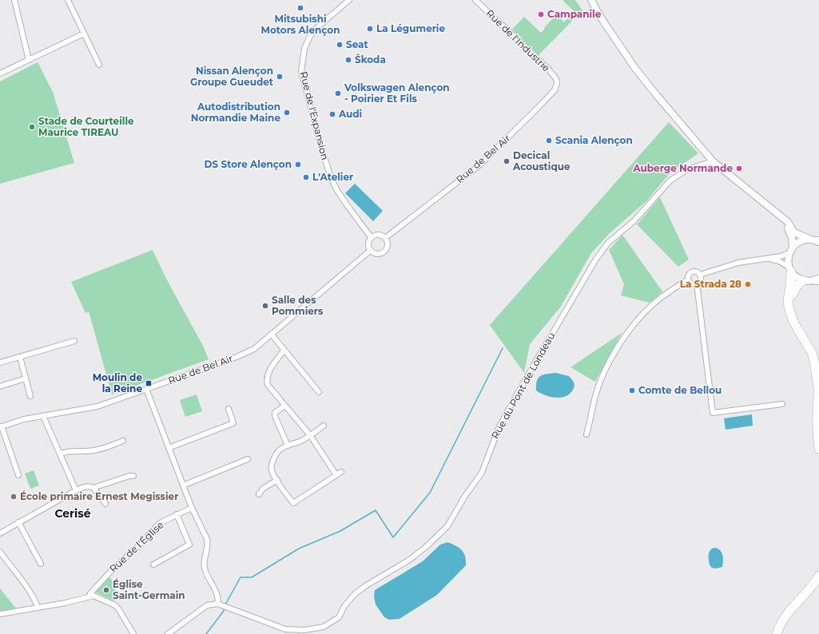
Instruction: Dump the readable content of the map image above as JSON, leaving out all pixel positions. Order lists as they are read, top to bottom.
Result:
{
  "streets": {
    "street": [
      "Rue de l'Industrie",
      "Rue de l'Expansion",
      "Rue de Bel Air",
      "Rue du Pont de Londeau",
      "Rue de l'Église"
    ]
  },
  "crossings": [
    ["Rue de l'Industrie", "Rue de Bel Air"],
    ["Rue de l'Expansion", "Rue de Bel Air"]
  ],
  "districts": ["Cerisé"],
  "places": {
    "other": [
      "Mitsubishi Motors Alençon",
      "Campanile",
      "La Légumerie",
      "Seat",
      "Škoda",
      "Nissan Alençon Groupe Gueudet",
      "Volkswagen Alençon - Poirier Et Fils",
      "Autodistribution Normandie Maine",
      "Audi",
      "Stade de Courteille Maurice TIREAU",
      "Scania Alençon",
      "Decical Acoustique",
      "DS Store Alençon",
      "Auberge Normande",
      "L'Atelier",
      "La Strada 28",
      "Salle des Pommiers",
      "Comte de Bellou",
      "École primaire Ernest Megissier",
      "Église Saint-Germain"
    ],
    "transit": ["Moulin de la Reine"]
  }
}
